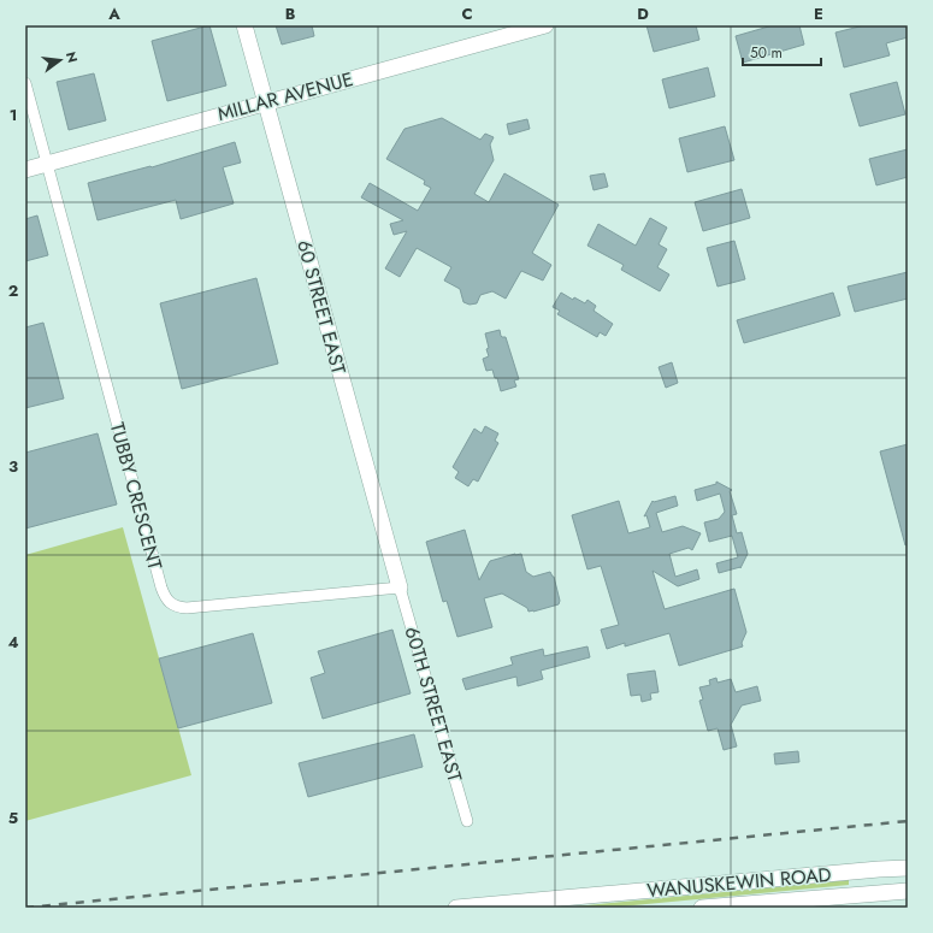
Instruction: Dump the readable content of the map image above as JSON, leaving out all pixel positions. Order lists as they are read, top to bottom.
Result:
{
  "streets": {
    "street": [
      "MILLAR AVENUE",
      "60 STREET EAST",
      "TUBBY CRESCENT",
      "60TH STREET EAST",
      "WANUSKEWIN ROAD"
    ]
  },
  "crossings": [
    ["MILLAR AVENUE", "60 STREET EAST"],
    ["MILLAR AVENUE", "TUBBY CRESCENT"],
    ["60 STREET EAST", "TUBBY CRESCENT"],
    ["60 STREET EAST", "60TH STREET EAST"],
    ["TUBBY CRESCENT", "60TH STREET EAST"]
  ],
  "scale_bar": "50 m",
  "north": "right",
  "grid": {
    "columns": [
      "A",
      "B",
      "C",
      "D",
      "E"
    ],
    "rows": [
      "1",
      "2",
      "3",
      "4",
      "5"
    ]
  }
}
